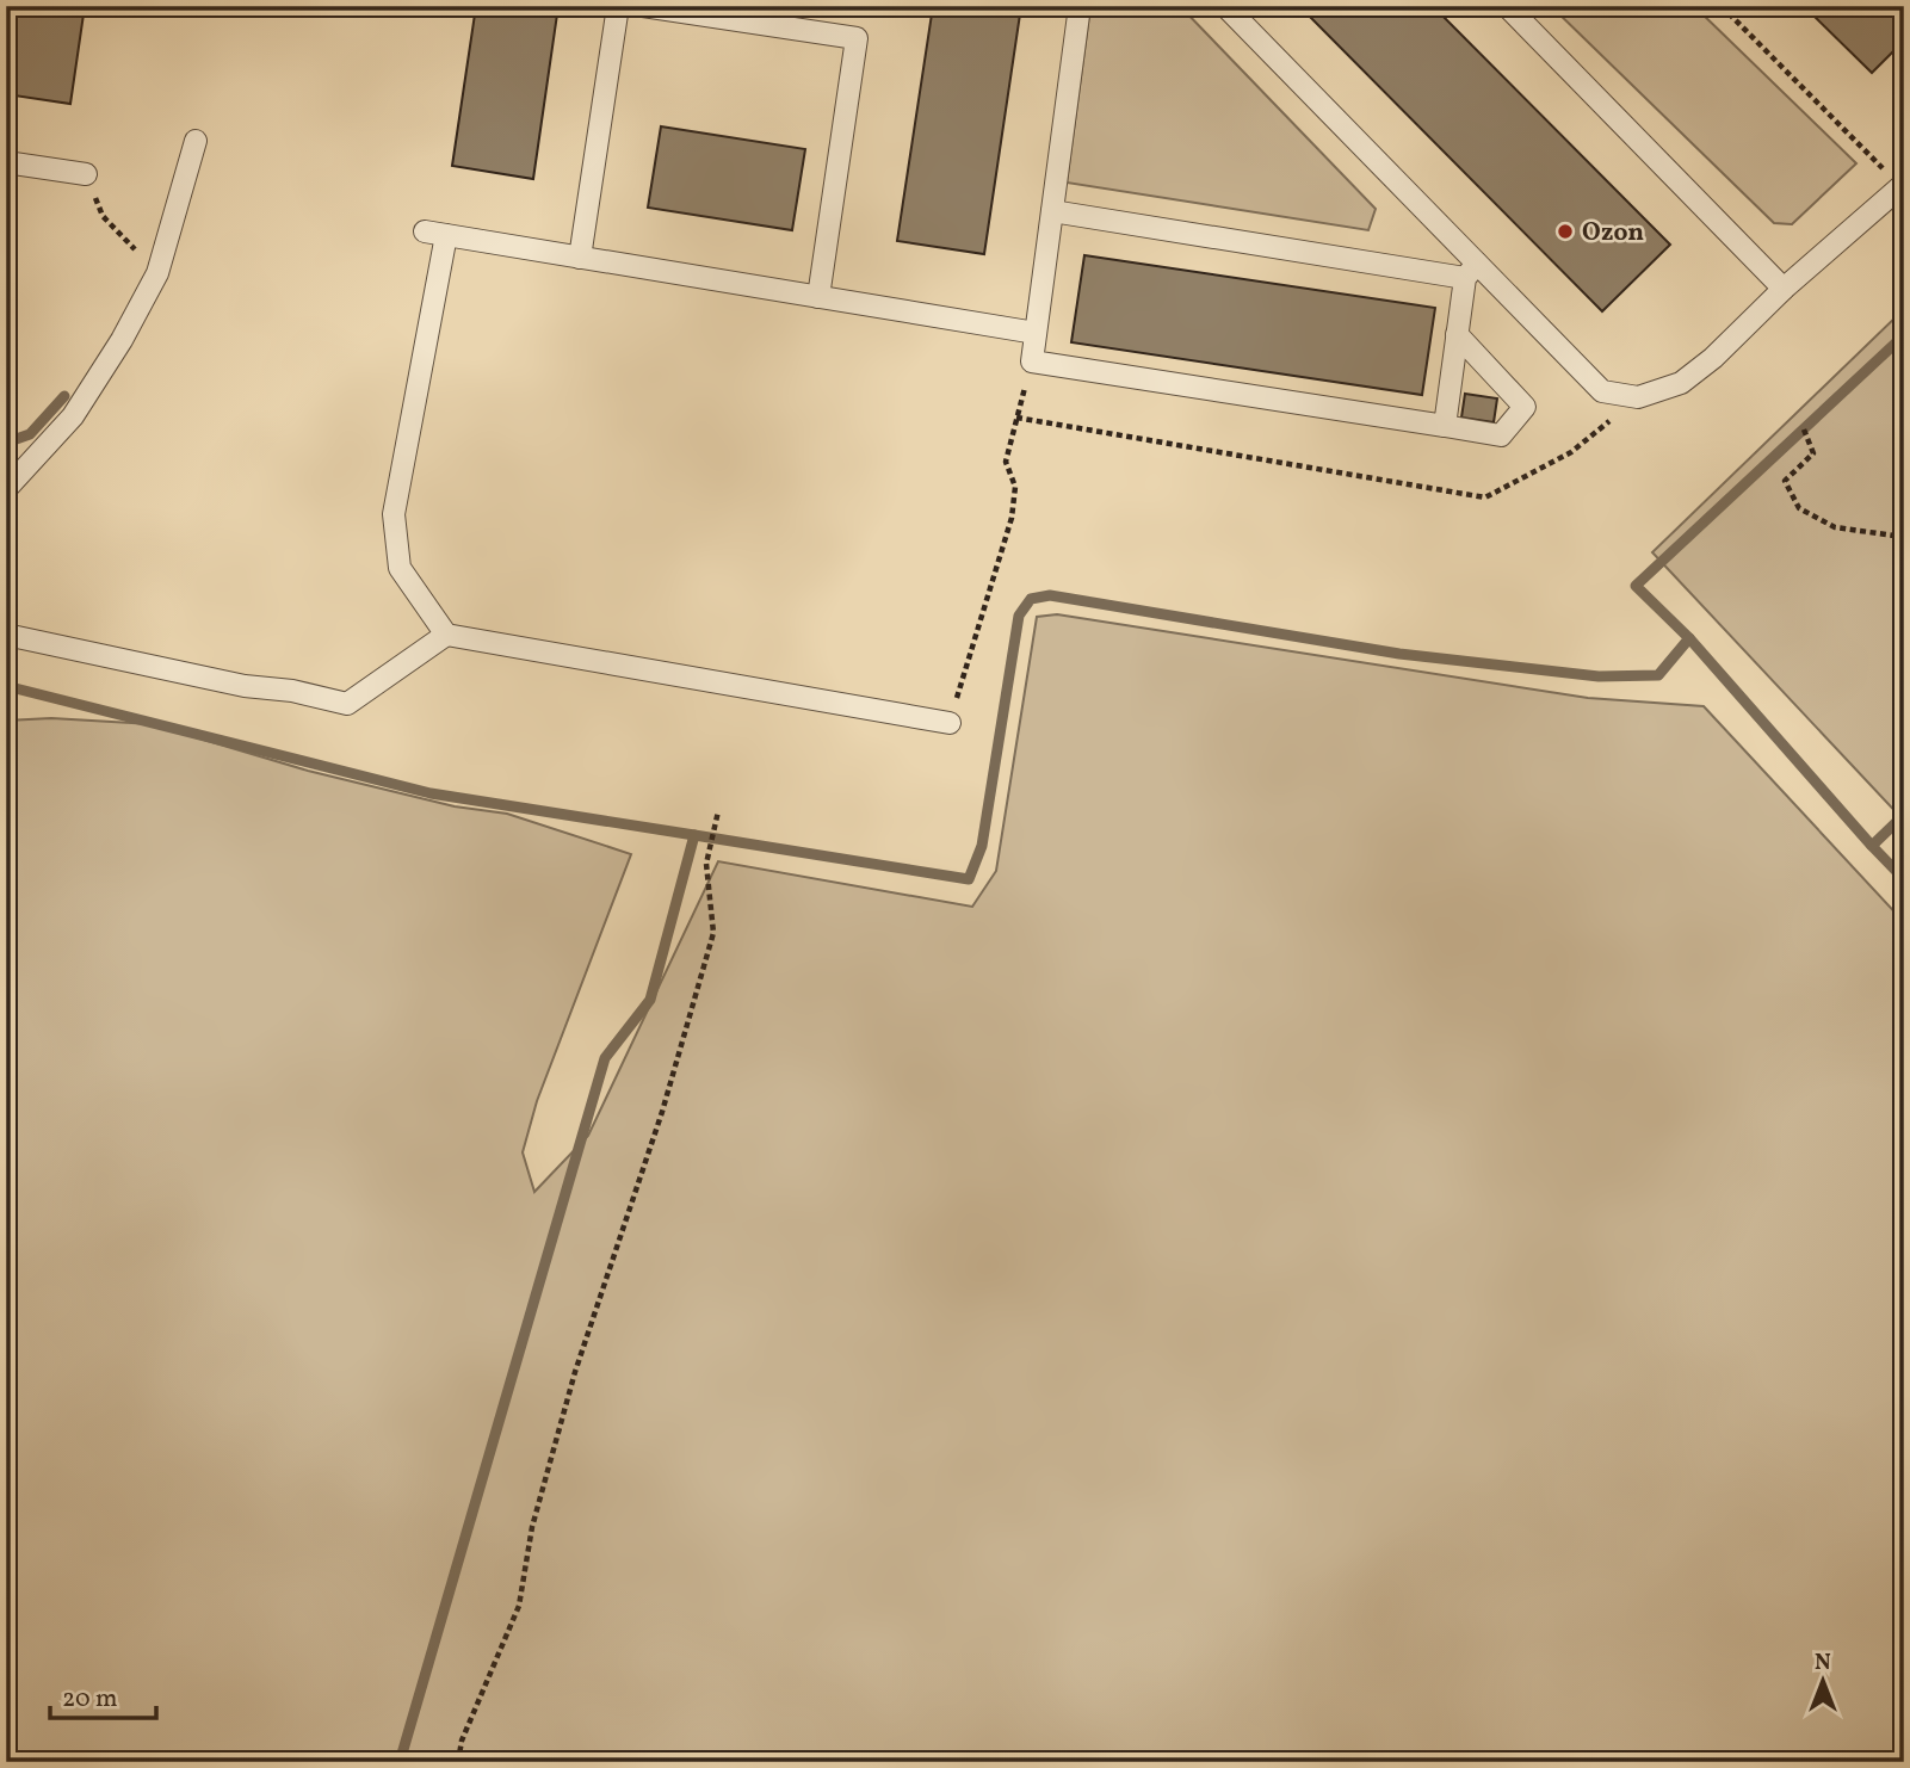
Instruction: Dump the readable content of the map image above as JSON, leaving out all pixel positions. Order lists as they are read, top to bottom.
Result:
{
  "places": ["Ozon"],
  "scale_bar": "20 m",
  "north": "top"
}
